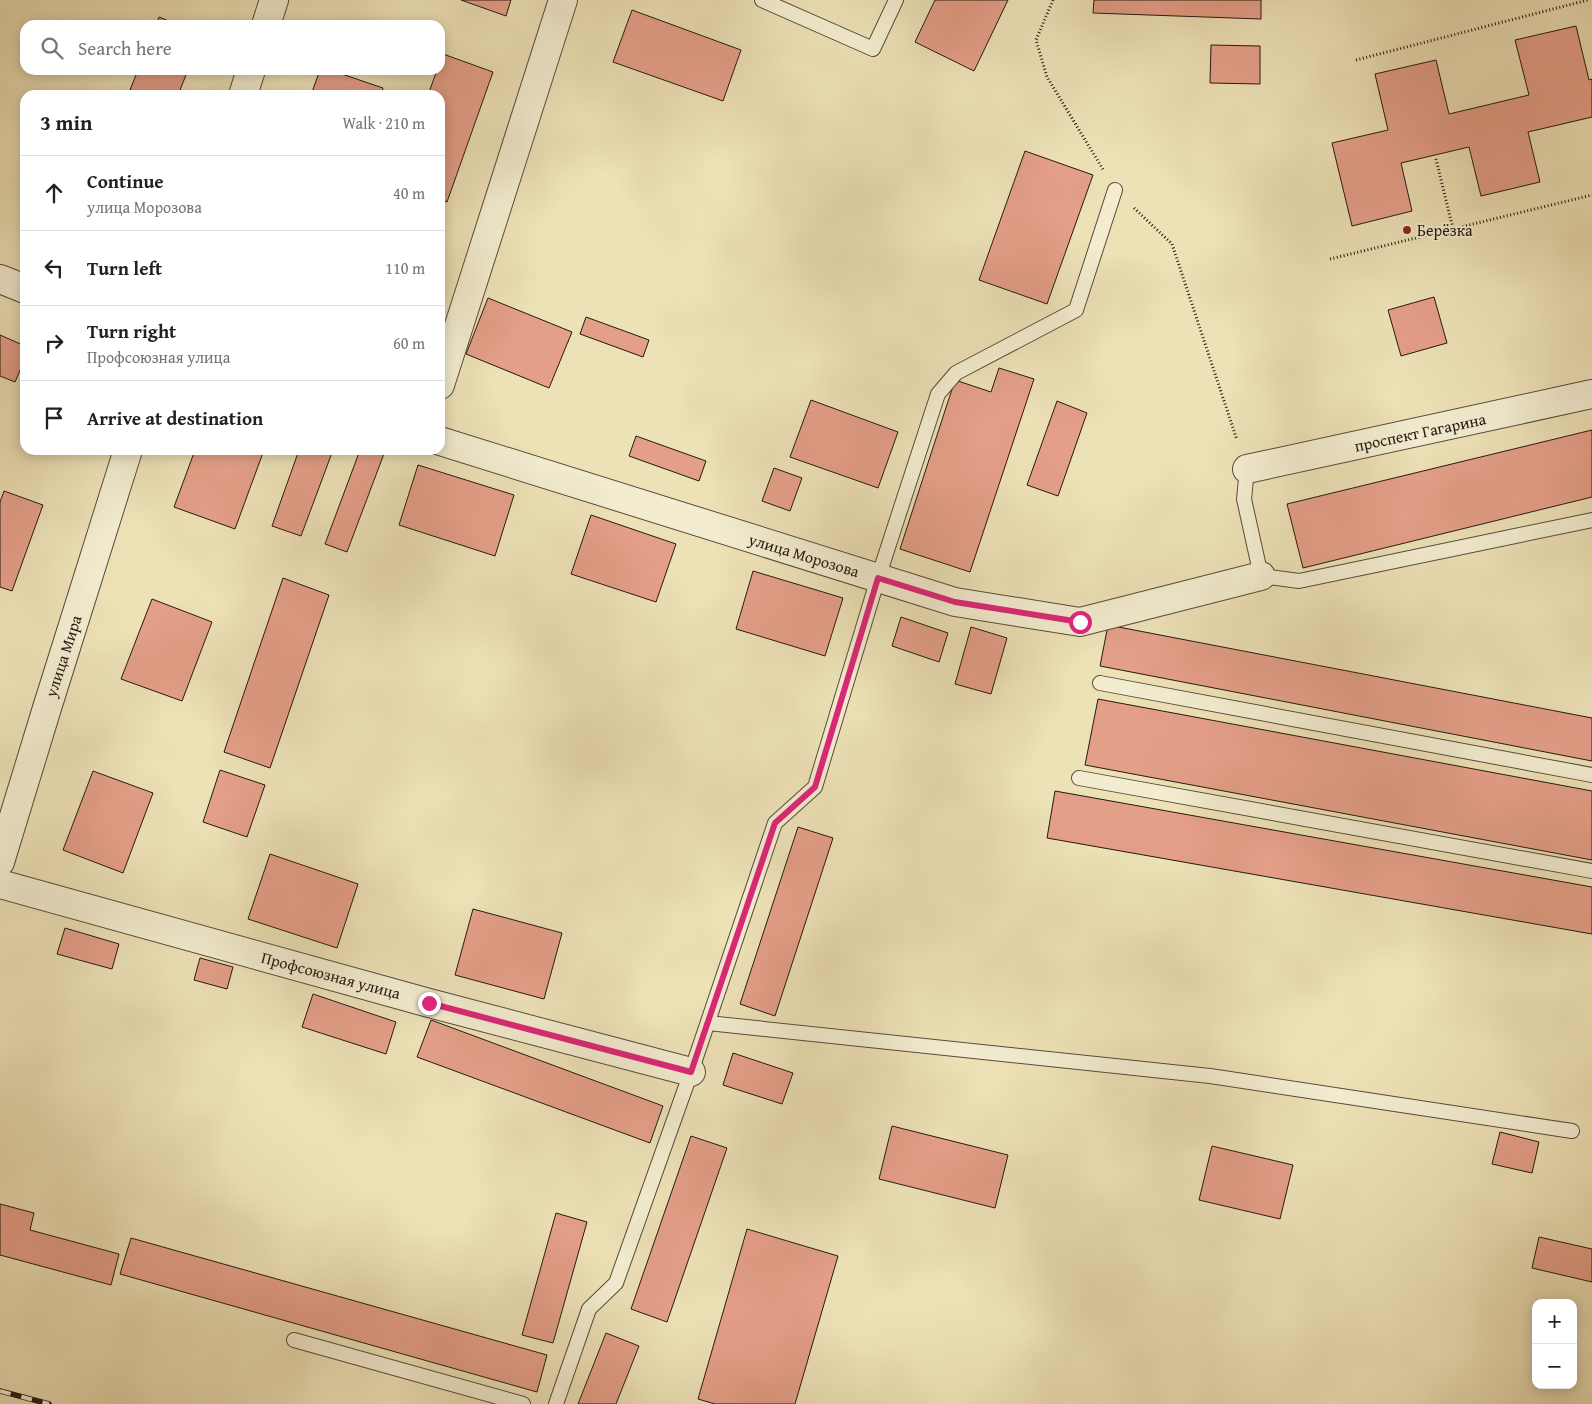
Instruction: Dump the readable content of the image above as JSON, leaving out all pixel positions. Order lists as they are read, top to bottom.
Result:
{
  "streets": {
    "street": [
      "проспект Гагарина",
      "улица Морозова",
      "улица Мира",
      "Профсоюзная улица"
    ]
  },
  "places": ["Берёзка"],
  "page": {
    "search": "Search here",
    "heading": ["3 min", "Walk · 210 m"],
    "list": [
      ["Continue", "улица Морозова", "40 m"],
      ["Turn left", "110 m"],
      ["Turn right", "Профсоюзная улица", "60 m"],
      "Arrive at destination"
    ],
    "map_buttons": ["+", "−"]
  }
}
